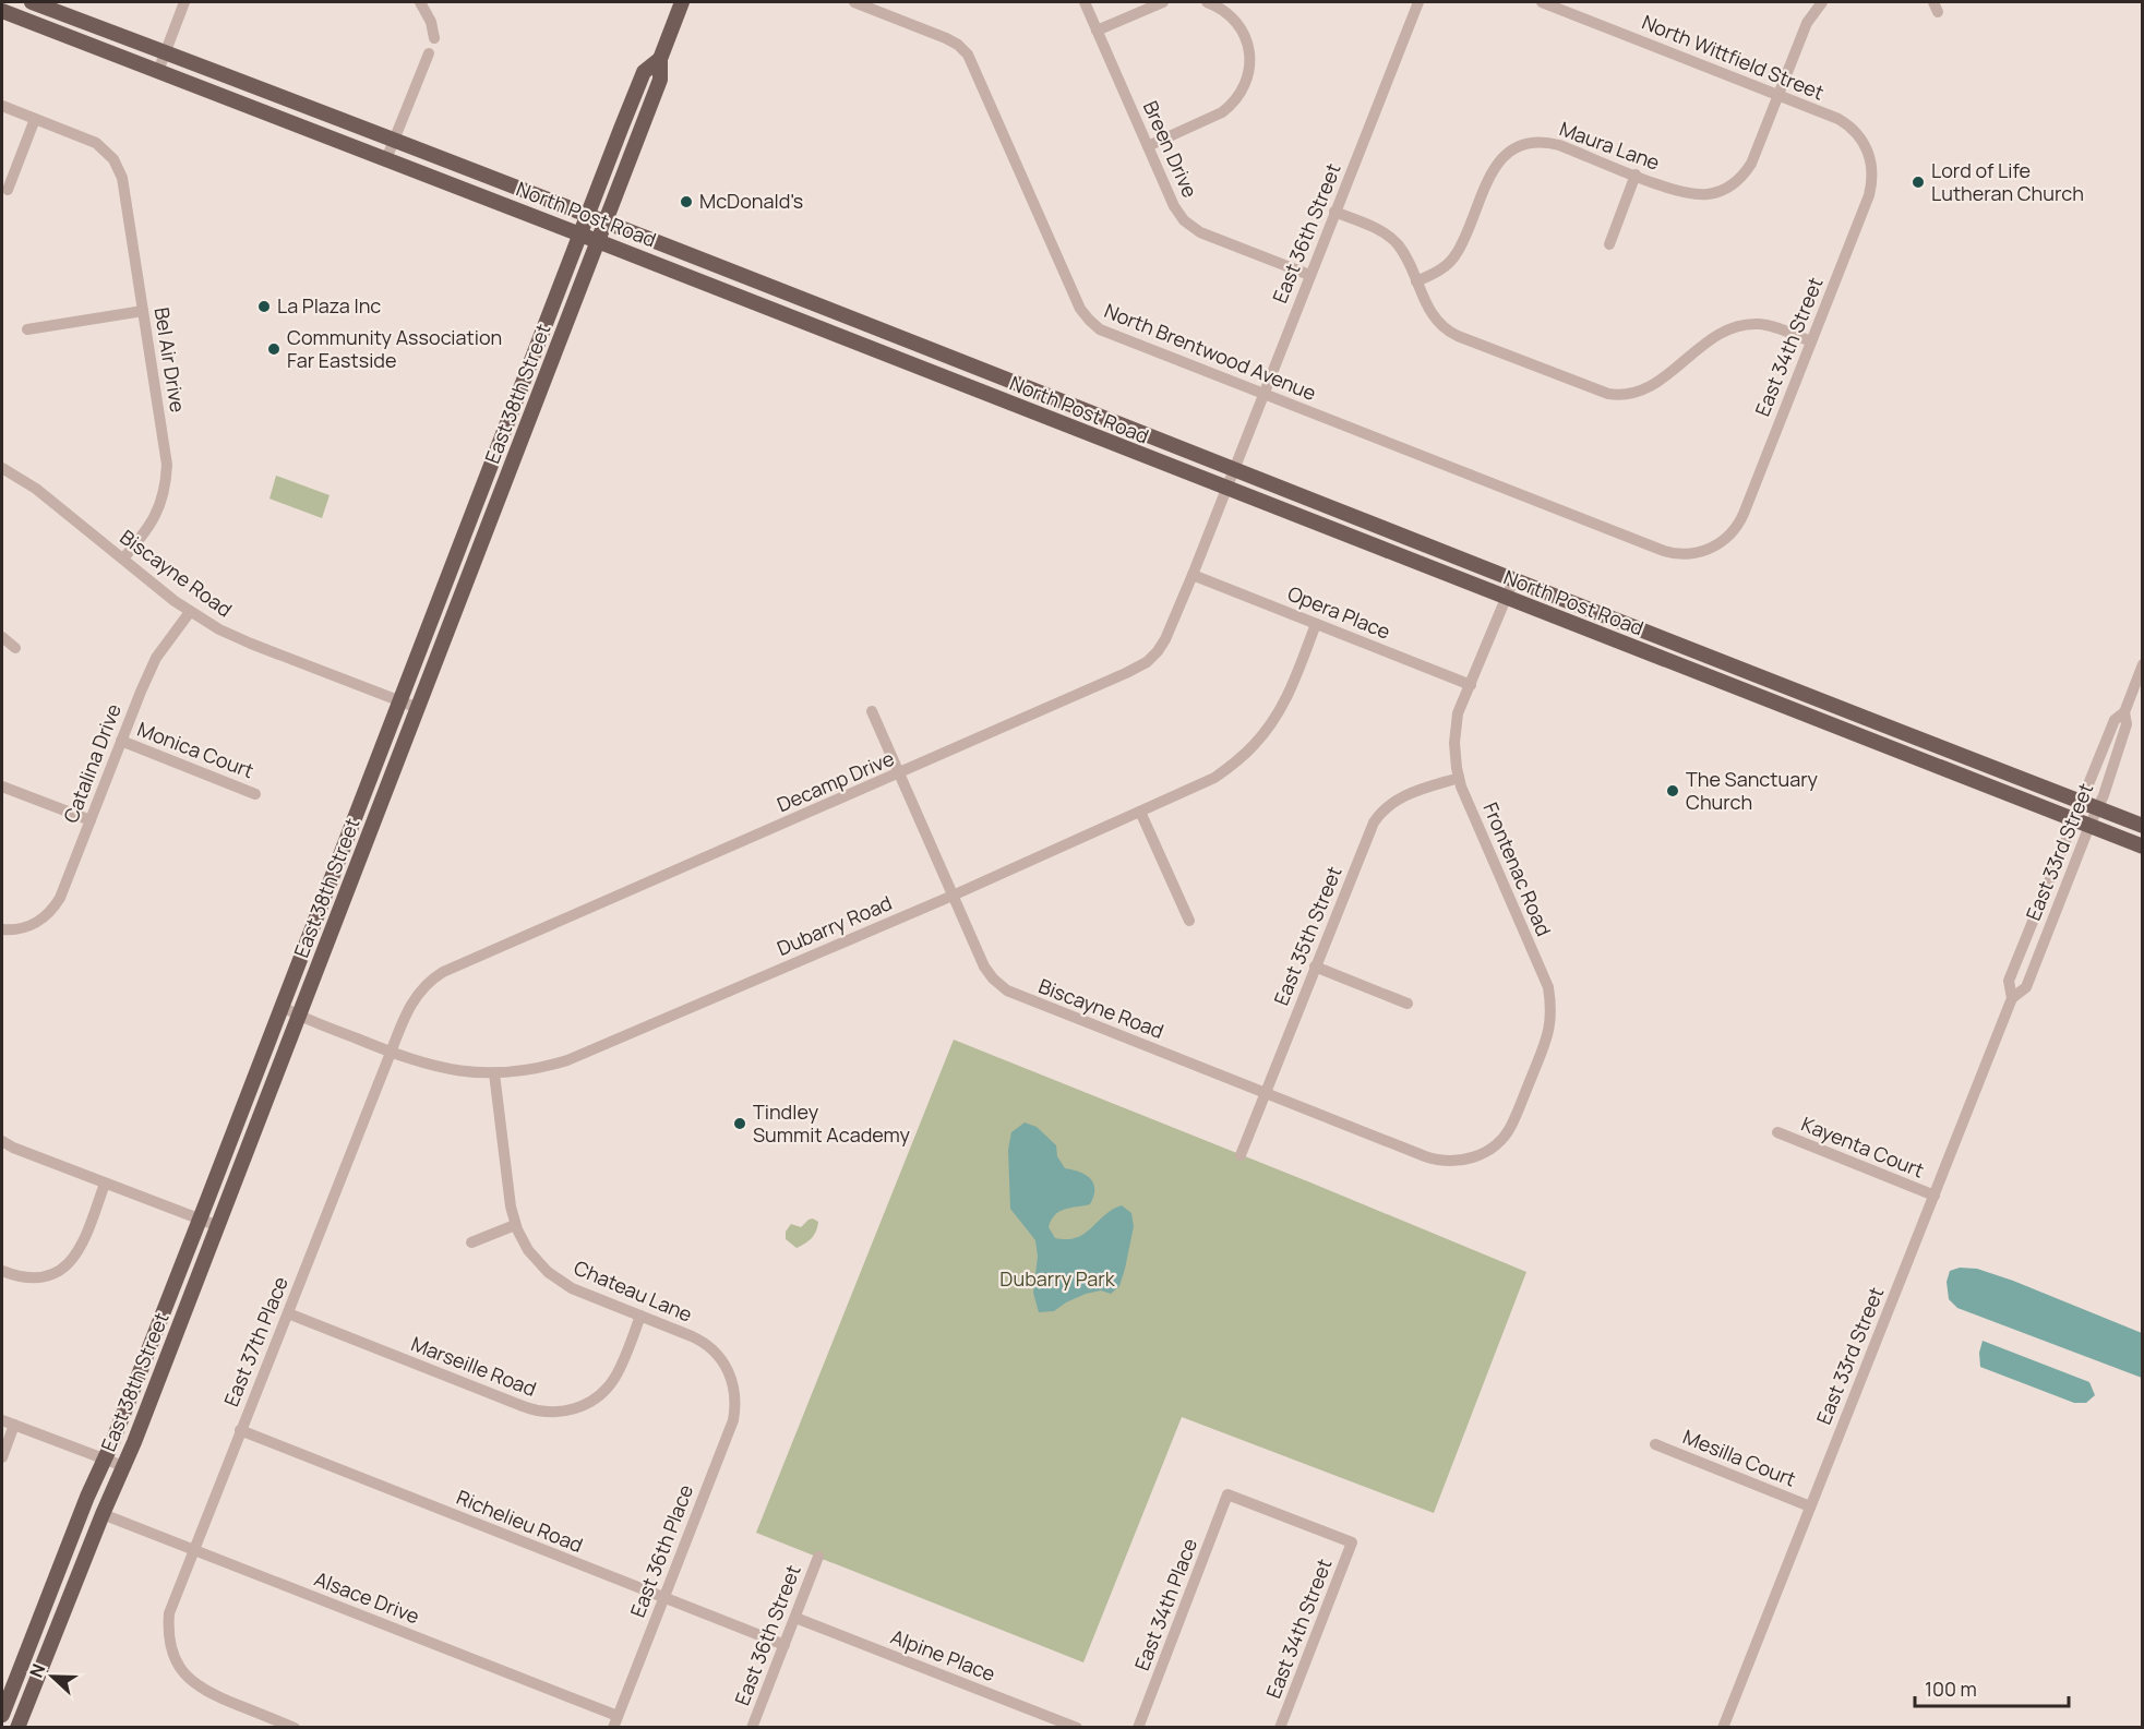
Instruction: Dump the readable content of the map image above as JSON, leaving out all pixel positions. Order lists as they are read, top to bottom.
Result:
{
  "streets": {
    "main road": ["North Post Road", "East 38th Street"],
    "street": [
      "North Wittfield Street",
      "Maura Lane",
      "Breen Drive",
      "East 36th Street",
      "East 34th Street",
      "North Brentwood Avenue",
      "Bel Air Drive",
      "Biscayne Road",
      "Opera Place",
      "Monica Court",
      "Catalina Drive",
      "Decamp Drive",
      "East 33rd Street",
      "Frontenac Road",
      "Dubarry Road",
      "East 35th Street",
      "Kayenta Court",
      "Chateau Lane",
      "East 37th Place",
      "Marseille Road",
      "Mesilla Court",
      "Richelieu Road",
      "East 36th Place",
      "Alsace Drive",
      "East 34th Place",
      "Alpine Place"
    ]
  },
  "crossings": [
    ["North Wittfield Street", "Maura Lane"],
    ["North Wittfield Street", "East 34th Street"],
    ["Breen Drive", "East 36th Street"],
    ["North Post Road", "East 36th Street"],
    ["North Post Road", "East 38th Street"],
    ["North Post Road", "Decamp Drive"],
    ["North Post Road", "East 33rd Street"],
    ["North Post Road", "Frontenac Road"],
    ["East 36th Street", "North Brentwood Avenue"],
    ["East 36th Street", "Decamp Drive"],
    ["East 36th Street", "Richelieu Road"],
    ["East 36th Street", "Alpine Place"],
    ["East 34th Street", "North Brentwood Avenue"],
    ["East 34th Street", "East 34th Place"],
    ["Bel Air Drive", "Biscayne Road"],
    ["East 38th Street", "Biscayne Road"],
    ["East 38th Street", "Dubarry Road"],
    ["East 38th Street", "Alsace Drive"],
    ["Biscayne Road", "Catalina Drive"],
    ["Biscayne Road", "Decamp Drive"],
    ["Biscayne Road", "Frontenac Road"],
    ["Biscayne Road", "Dubarry Road"],
    ["Biscayne Road", "East 35th Street"],
    ["Opera Place", "Decamp Drive"],
    ["Opera Place", "Frontenac Road"],
    ["Opera Place", "Dubarry Road"],
    ["Monica Court", "Catalina Drive"],
    ["Decamp Drive", "Dubarry Road"],
    ["Decamp Drive", "East 37th Place"],
    ["East 33rd Street", "Kayenta Court"],
    ["East 33rd Street", "Mesilla Court"],
    ["Frontenac Road", "East 35th Street"],
    ["Dubarry Road", "Chateau Lane"],
    ["Dubarry Road", "East 37th Place"],
    ["Chateau Lane", "Marseille Road"],
    ["Chateau Lane", "East 36th Place"],
    ["East 37th Place", "Marseille Road"],
    ["East 37th Place", "Richelieu Road"],
    ["East 37th Place", "Alsace Drive"],
    ["Richelieu Road", "East 36th Place"],
    ["East 36th Place", "Alsace Drive"]
  ],
  "parks": ["Dubarry Park"],
  "places": [
    "Lord of Life Lutheran Church",
    "McDonald's",
    "La Plaza Inc",
    "Community Association Far Eastside",
    "The Sanctuary Church",
    "Tindley Summit Academy"
  ],
  "scale_bar": "100 m",
  "north": "left"
}
